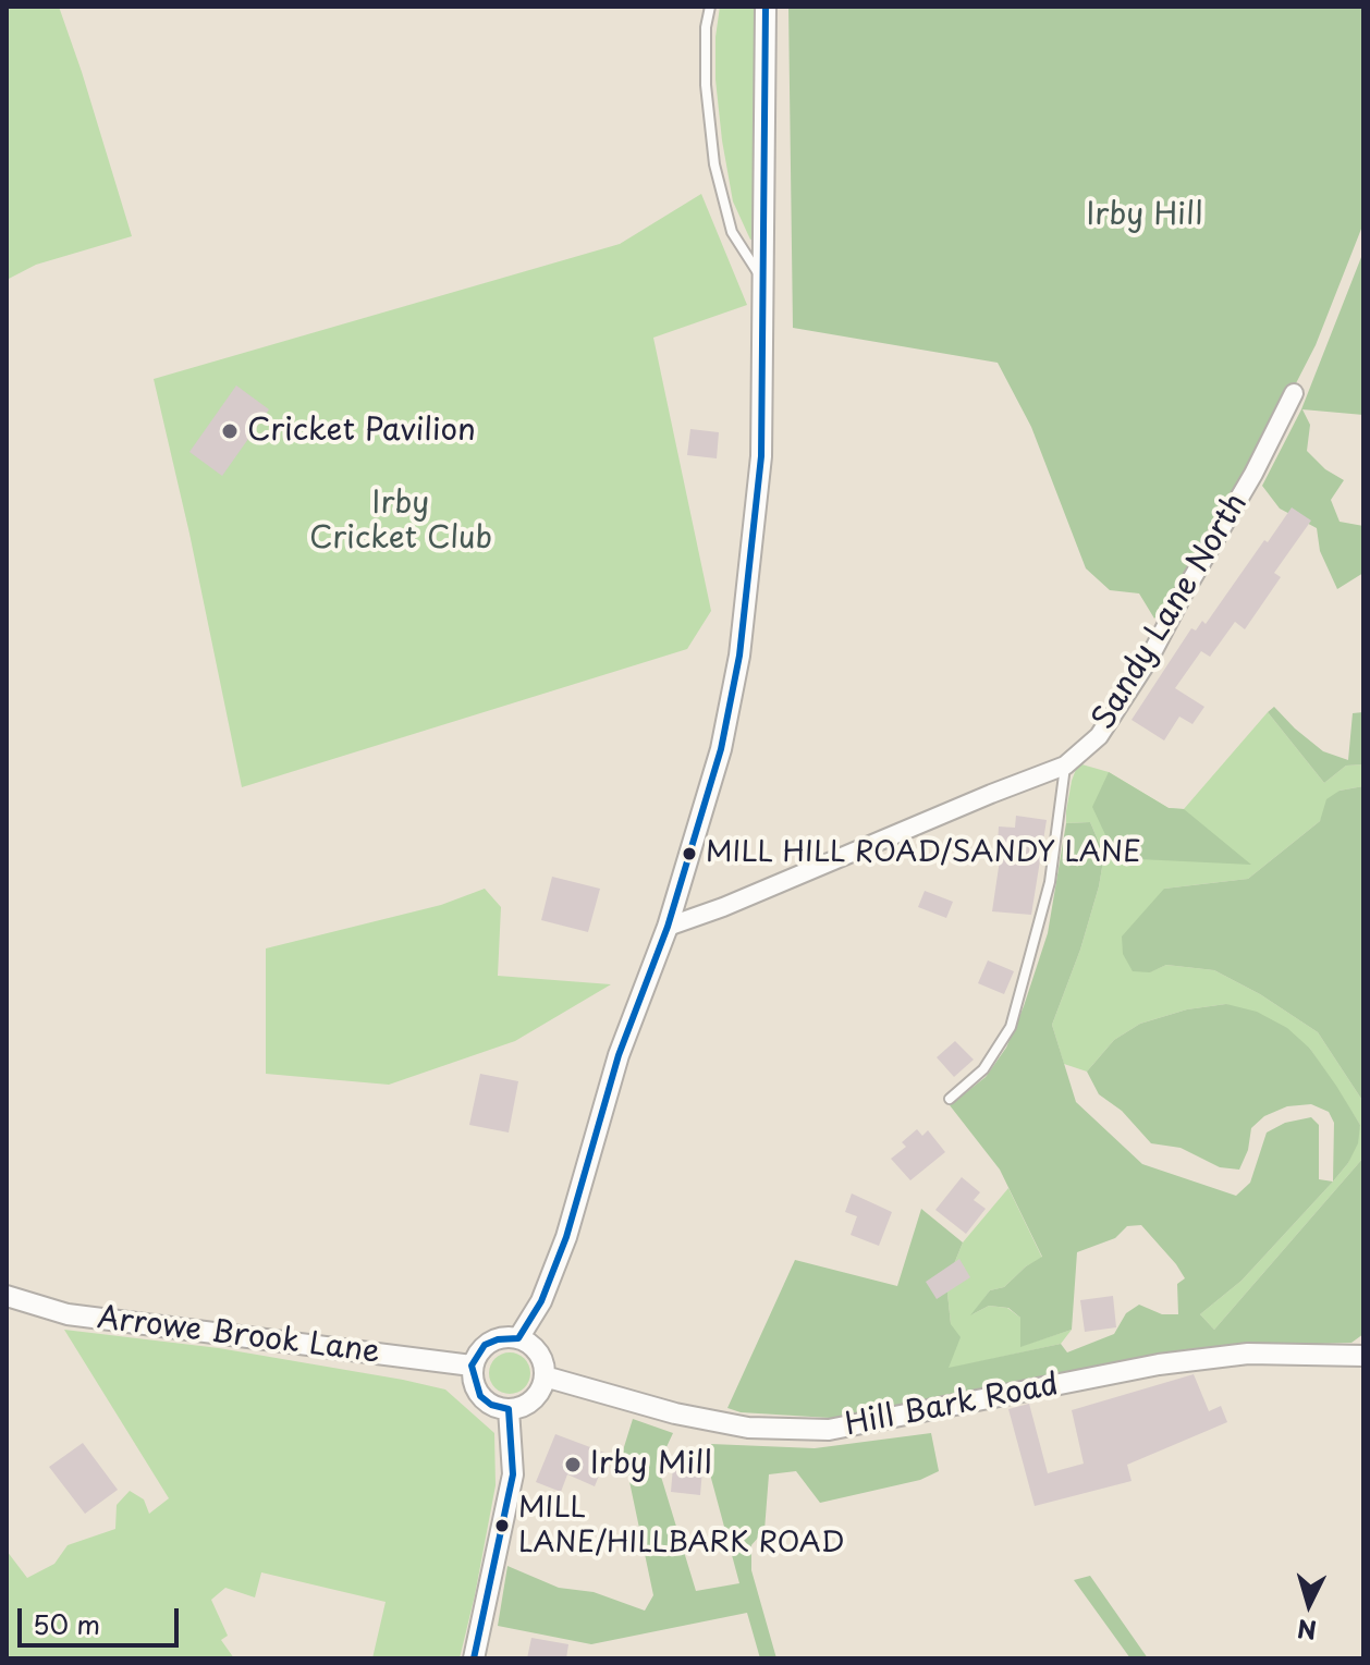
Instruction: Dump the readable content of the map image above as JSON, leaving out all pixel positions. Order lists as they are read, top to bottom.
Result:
{
  "streets": {
    "street": ["Sandy Lane North", "Arrowe Brook Lane", "Hill Bark Road"]
  },
  "crossings": [
    ["Arrowe Brook Lane", "Hill Bark Road"]
  ],
  "parks": ["Irby Hill", "Irby Cricket Club"],
  "places": [
    "Cricket Pavilion",
    "MILL HILL ROAD/SANDY LANE",
    "Irby Mill",
    "MILL LANE/HILLBARK ROAD"
  ],
  "scale_bar": "50 m",
  "north": "bottom"
}
